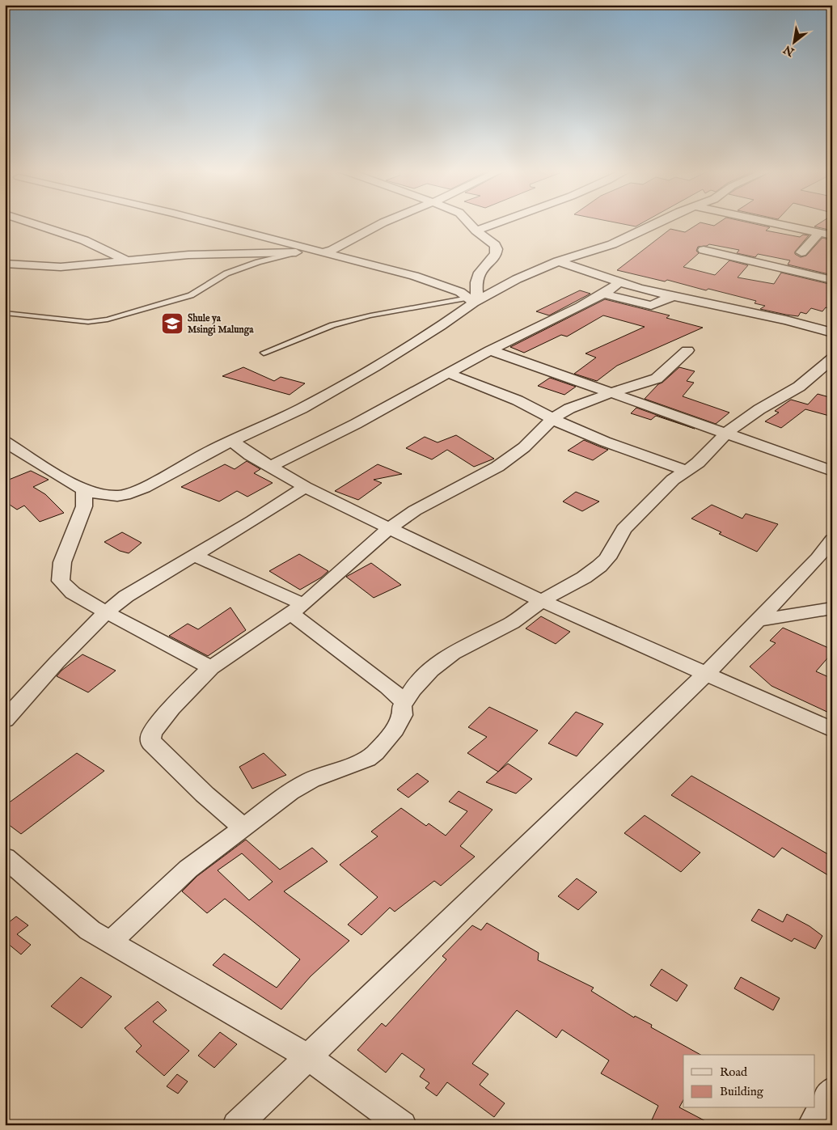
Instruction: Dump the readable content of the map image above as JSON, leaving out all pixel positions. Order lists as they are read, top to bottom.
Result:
{
  "places": {
    "school or university": ["Shule ya Msingi Malunga"]
  },
  "legend": ["Road", "Building"],
  "north": "bottom left"
}
